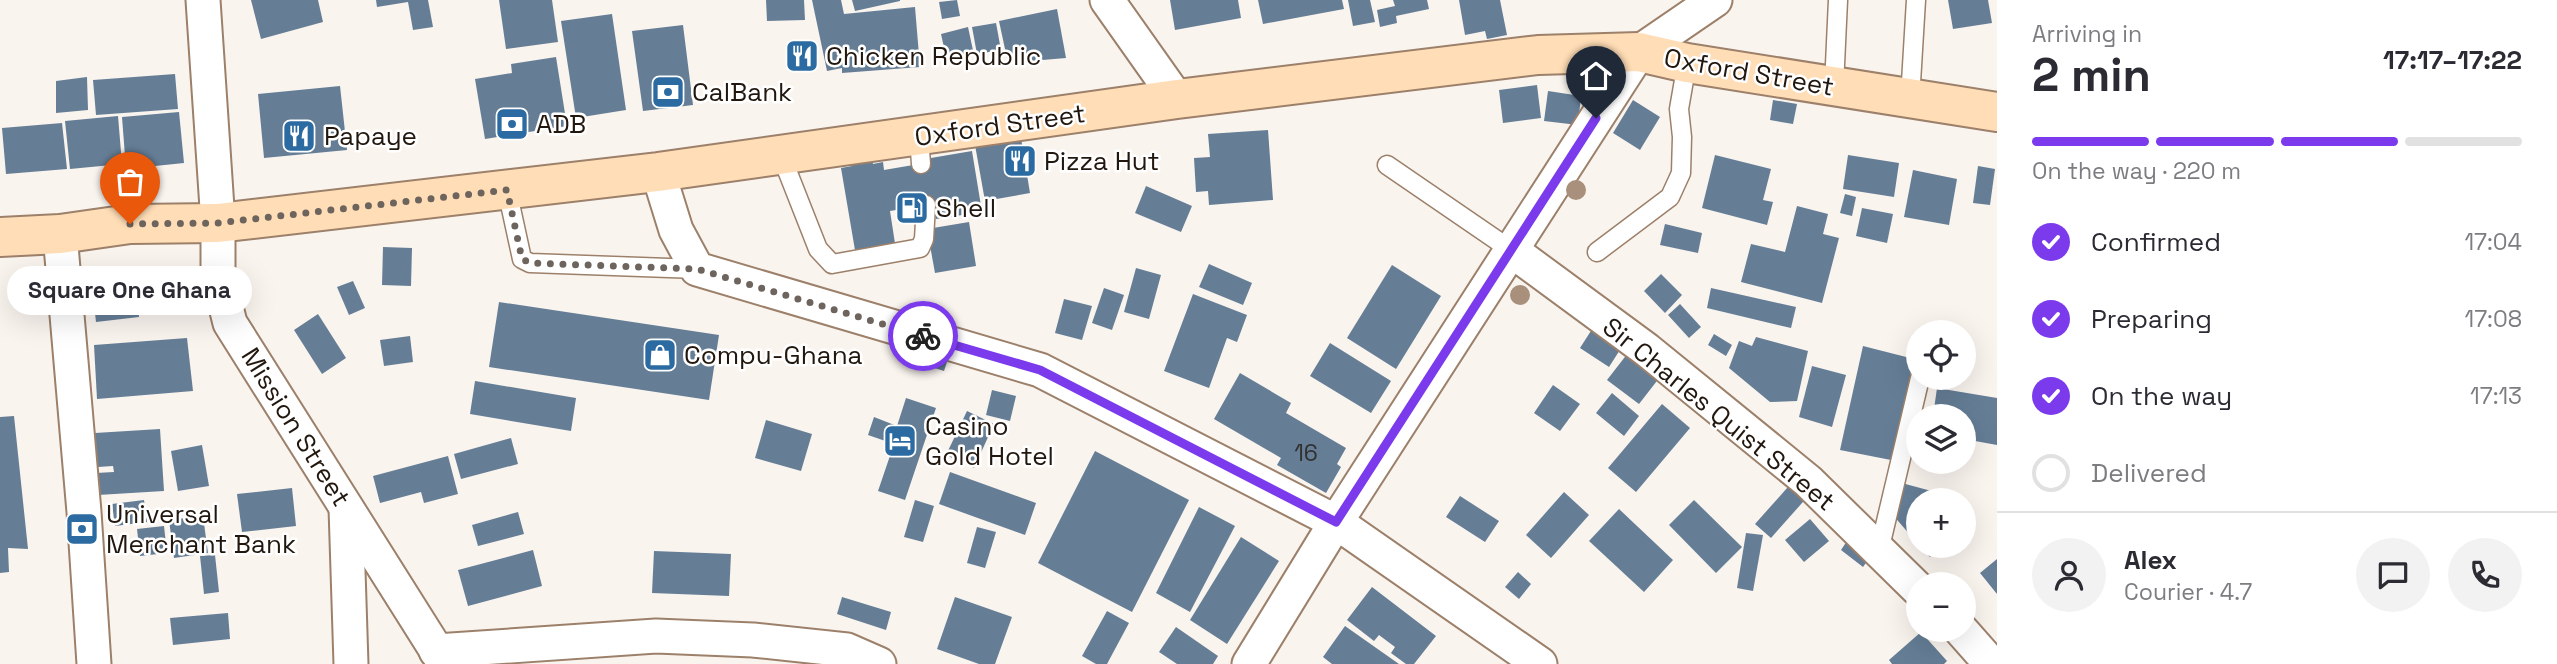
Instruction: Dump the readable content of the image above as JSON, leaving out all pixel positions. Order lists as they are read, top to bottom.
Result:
{
  "streets": {
    "main road": ["Oxford Street"],
    "street": ["Sir Charles Quist Street", "Mission Street"]
  },
  "crossings": [
    ["Oxford Street", "Mission Street"]
  ],
  "places": {
    "restaurant": ["Chicken Republic", "Papaye", "Pizza Hut"],
    "bank": ["CalBank", "ADB", "Universal Merchant Bank"],
    "fuel station": ["Shell"],
    "other": ["Square One Ghana"],
    "shop": ["Compu-Ghana"],
    "hotel": ["Casino Gold Hotel"]
  },
  "house_numbers": ["16"],
  "page": {
    "heading": ["2 min", "Arriving in", "17:17–17:22"],
    "panel": ["Alex", "Courier · 4.7"],
    "bar": "On the way · 220 m",
    "list": [
      ["Confirmed", "17:04"],
      ["Preparing", "17:08"],
      ["On the way", "17:13"],
      "Delivered"
    ],
    "bubble": "Square One Ghana",
    "map_buttons": ["+", "−"]
  }
}
